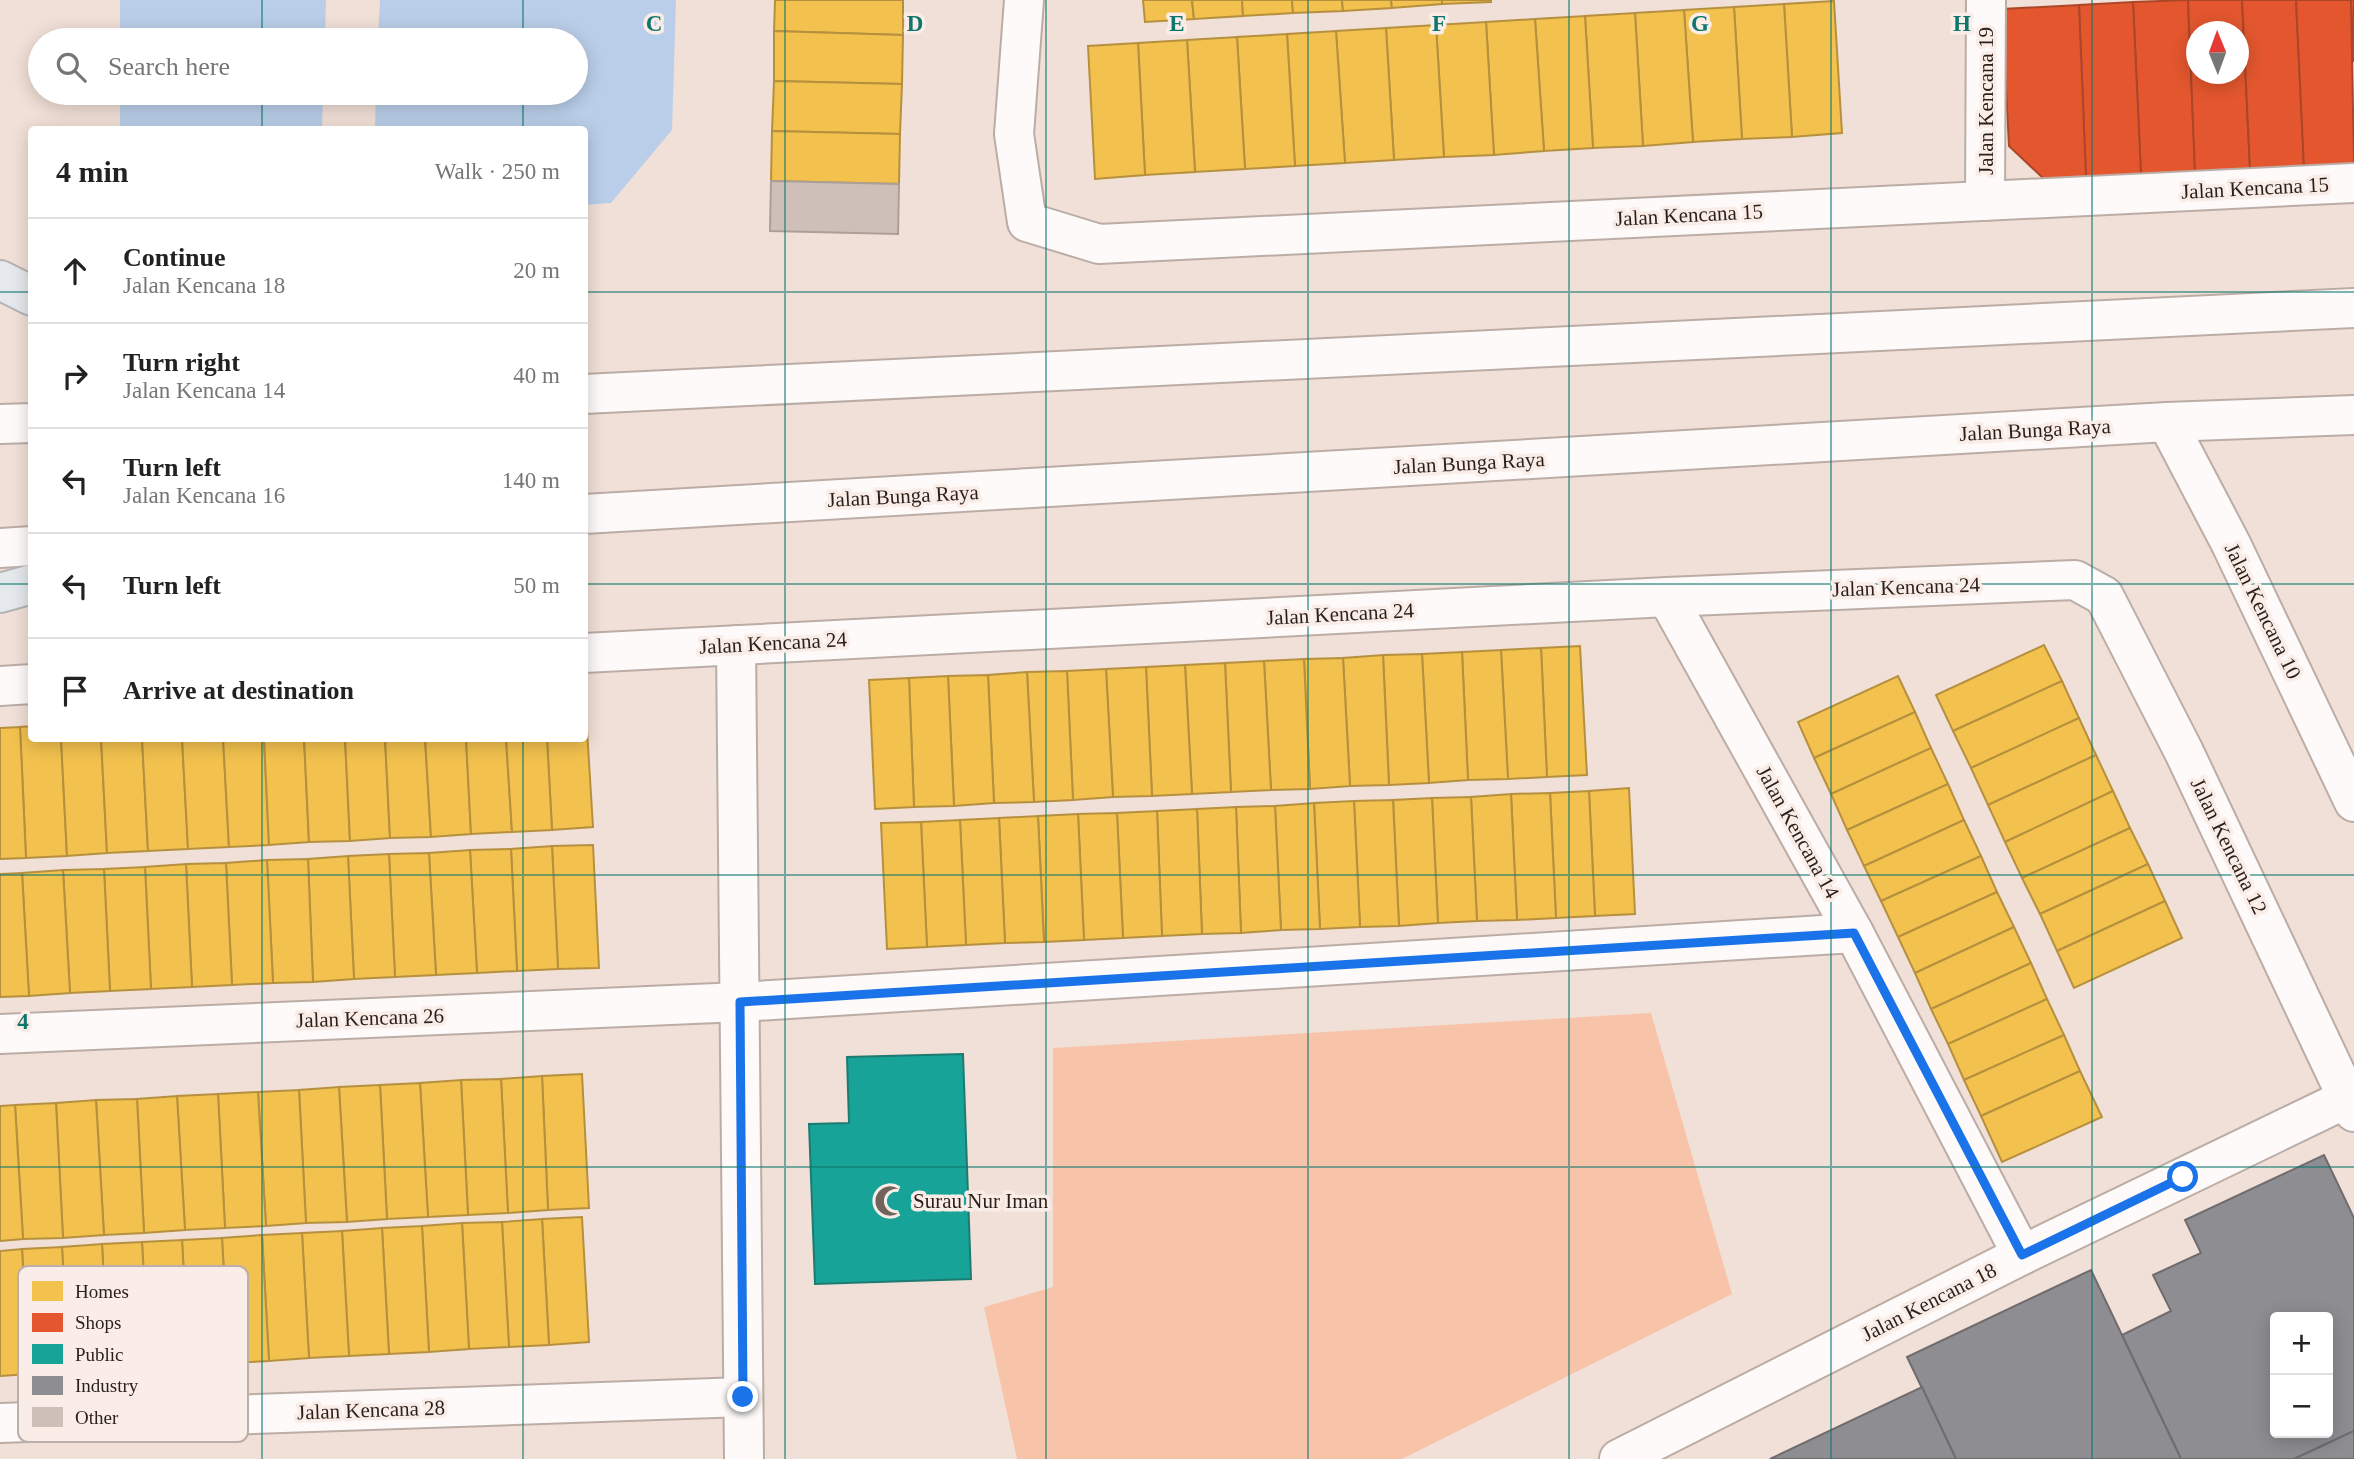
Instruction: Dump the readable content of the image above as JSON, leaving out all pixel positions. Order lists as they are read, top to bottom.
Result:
{
  "streets": {
    "street": [
      "Jalan Kencana 19",
      "Jalan Kencana 15",
      "Jalan Bunga Raya",
      "Jalan Kencana 24",
      "Jalan Kencana 10",
      "Jalan Kencana 14",
      "Jalan Kencana 12",
      "Jalan Kencana 26",
      "Jalan Kencana 18",
      "Jalan Kencana 28"
    ]
  },
  "crossings": [
    ["Jalan Kencana 19", "Jalan Kencana 15"],
    ["Jalan Bunga Raya", "Jalan Kencana 10"],
    ["Jalan Kencana 24", "Jalan Kencana 14"],
    ["Jalan Kencana 24", "Jalan Kencana 12"],
    ["Jalan Kencana 14", "Jalan Kencana 26"],
    ["Jalan Kencana 14", "Jalan Kencana 18"],
    ["Jalan Kencana 12", "Jalan Kencana 18"]
  ],
  "places": {
    "mosque": ["Surau Nur Iman"]
  },
  "legend": [
    "Homes",
    "Shops",
    "Public",
    "Industry",
    "Other"
  ],
  "north": "top",
  "page": {
    "search": "Search here",
    "heading": ["4 min", "Walk · 250 m"],
    "list": [
      ["Continue", "Jalan Kencana 18", "20 m"],
      ["Turn right", "Jalan Kencana 14", "40 m"],
      ["Turn left", "Jalan Kencana 16", "140 m"],
      ["Turn left", "50 m"],
      "Arrive at destination"
    ],
    "map_buttons": ["+", "−"]
  },
  "grid": {
    "columns": [
      "C",
      "D",
      "E",
      "F",
      "G",
      "H"
    ],
    "rows": ["4"]
  }
}
